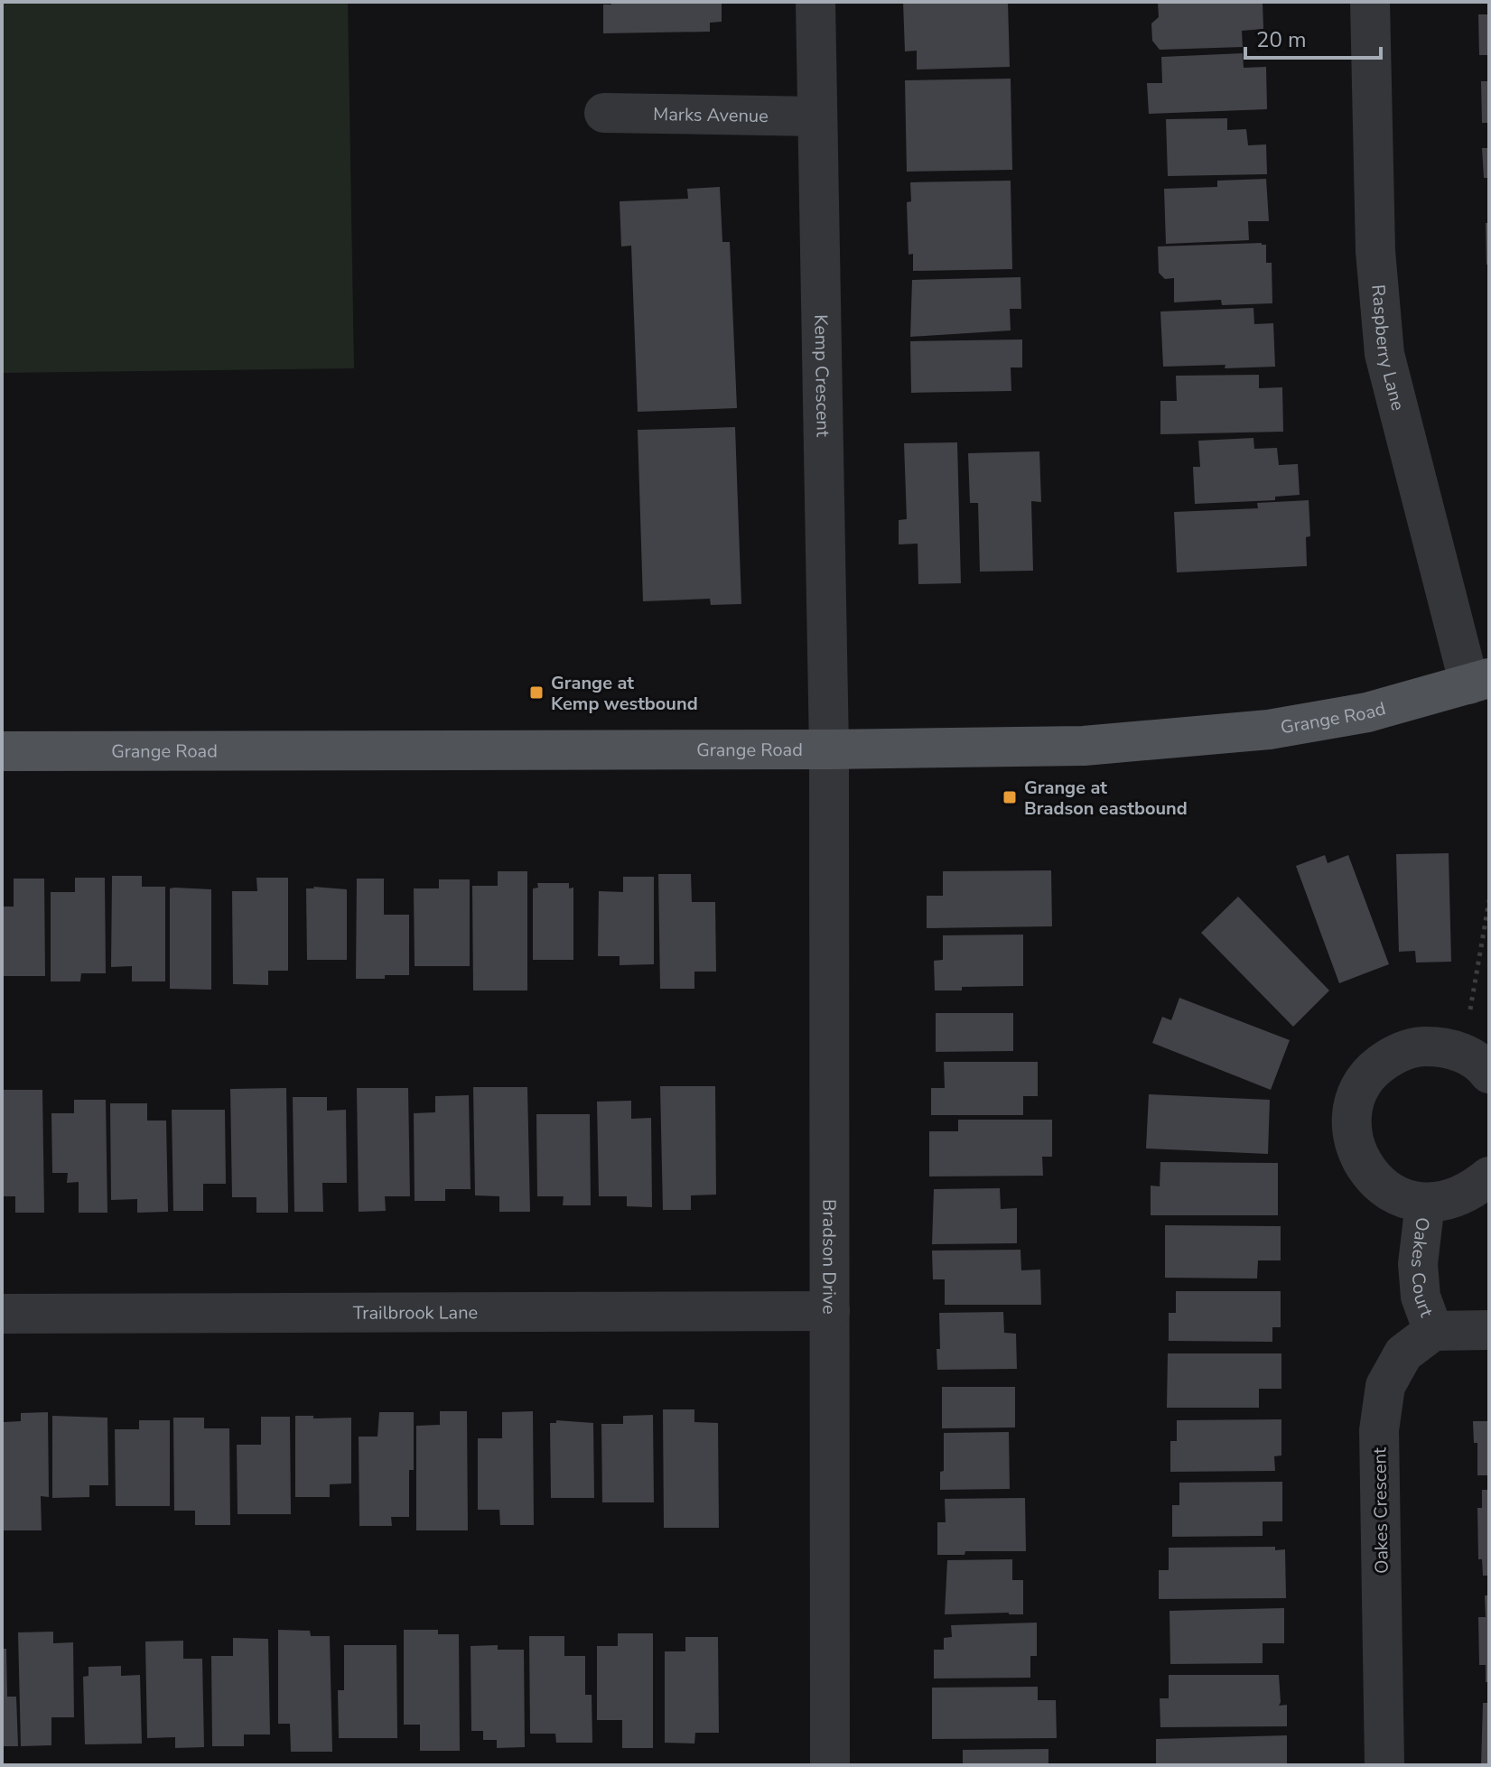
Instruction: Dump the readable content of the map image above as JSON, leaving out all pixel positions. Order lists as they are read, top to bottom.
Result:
{
  "streets": {
    "main road": ["Grange Road"],
    "street": [
      "Marks Avenue",
      "Raspberry Lane",
      "Kemp Crescent",
      "Bradson Drive",
      "Oakes Court",
      "Trailbrook Lane",
      "Oakes Crescent"
    ]
  },
  "crossings": [
    ["Marks Avenue", "Kemp Crescent"],
    ["Raspberry Lane", "Grange Road"],
    ["Kemp Crescent", "Grange Road"],
    ["Kemp Crescent", "Bradson Drive"],
    ["Grange Road", "Bradson Drive"],
    ["Bradson Drive", "Trailbrook Lane"],
    ["Oakes Court", "Oakes Crescent"]
  ],
  "places": {
    "transit": ["Grange at Kemp westbound", "Grange at Bradson eastbound"]
  },
  "scale_bar": "20 m"
}
